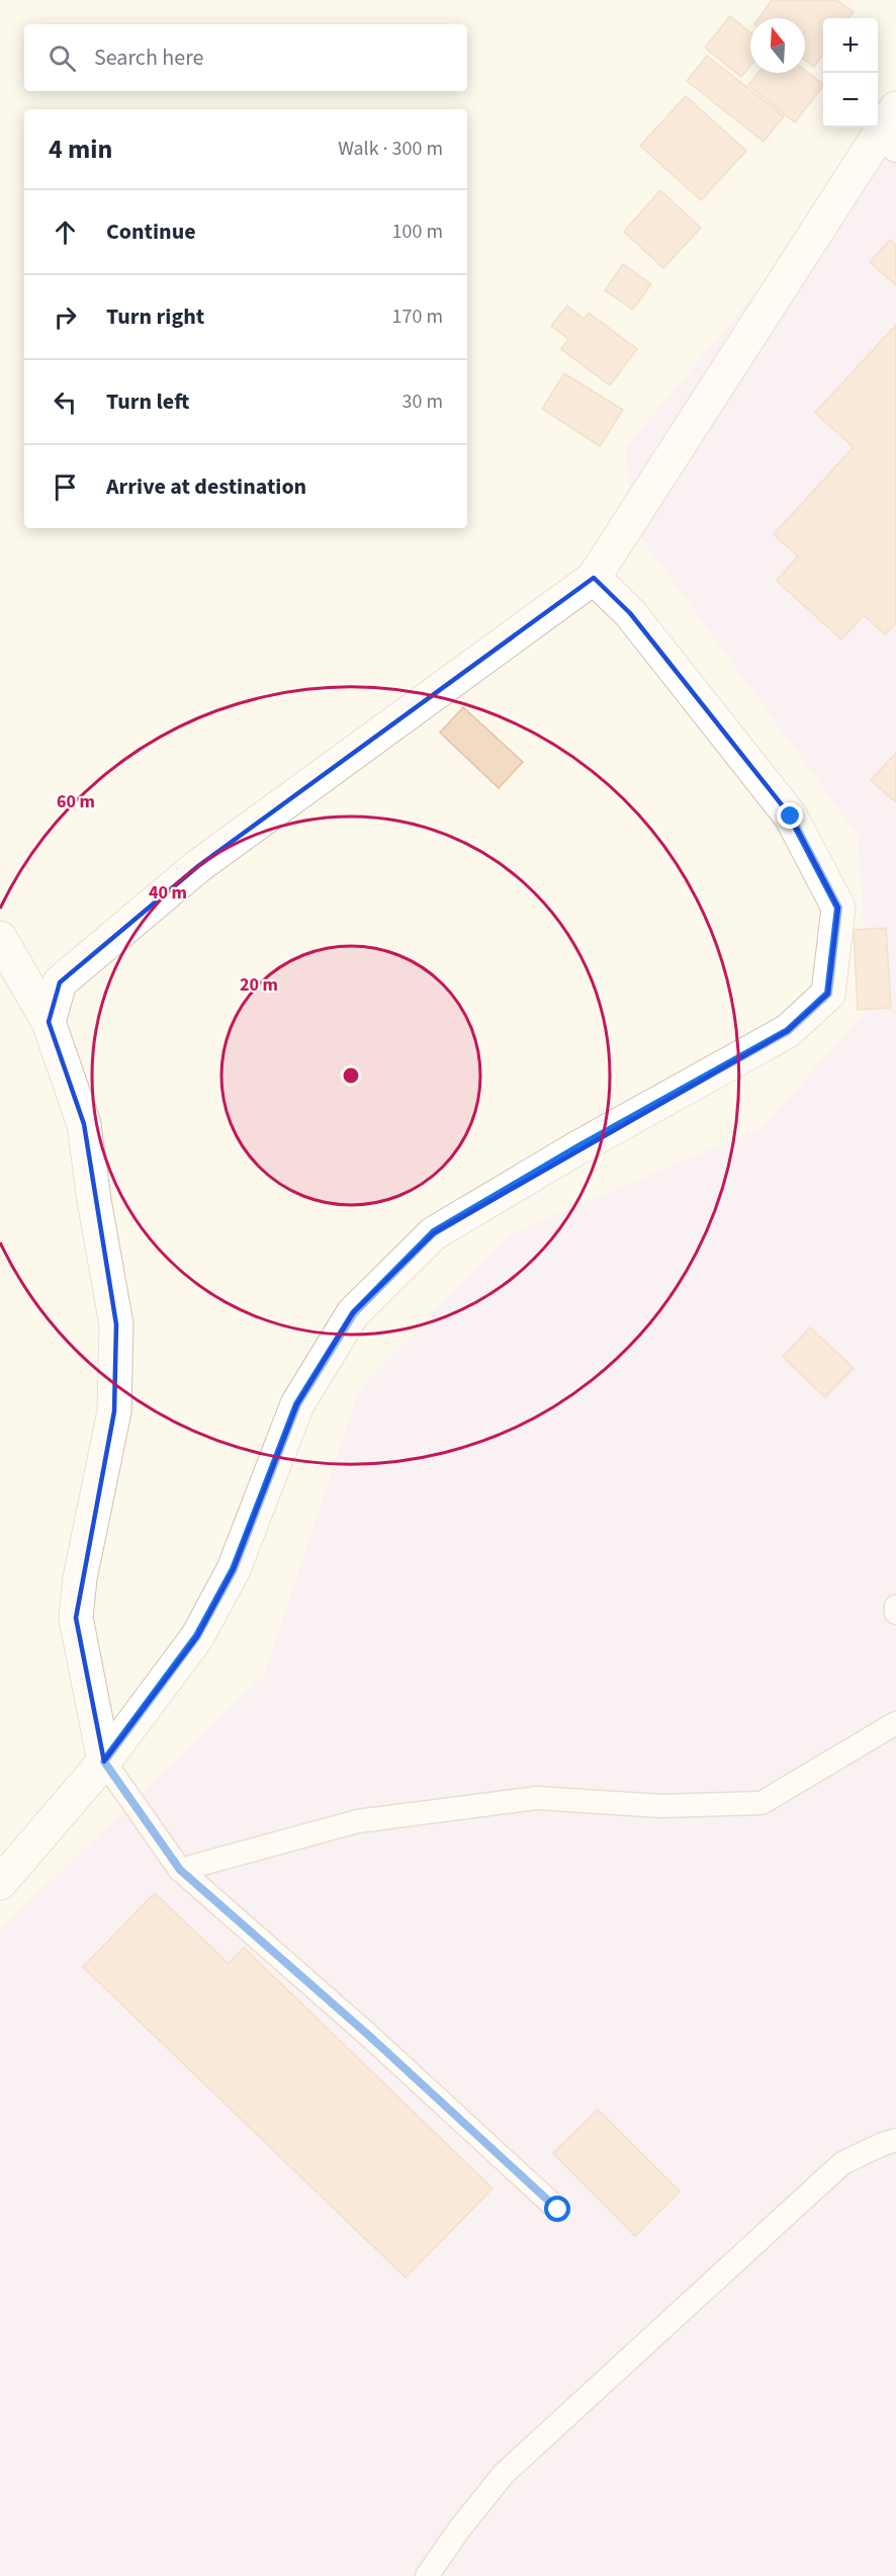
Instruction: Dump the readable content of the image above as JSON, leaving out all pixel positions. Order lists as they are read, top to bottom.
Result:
{
  "north": "top",
  "page": {
    "map_buttons": ["+", "−"],
    "search": "Search here",
    "heading": ["4 min", "Walk · 300 m"],
    "list": [
      ["Continue", "100 m"],
      ["Turn right", "170 m"],
      ["Turn left", "30 m"],
      "Arrive at destination"
    ]
  },
  "rings": ["60 m", "40 m", "20 m"]
}
